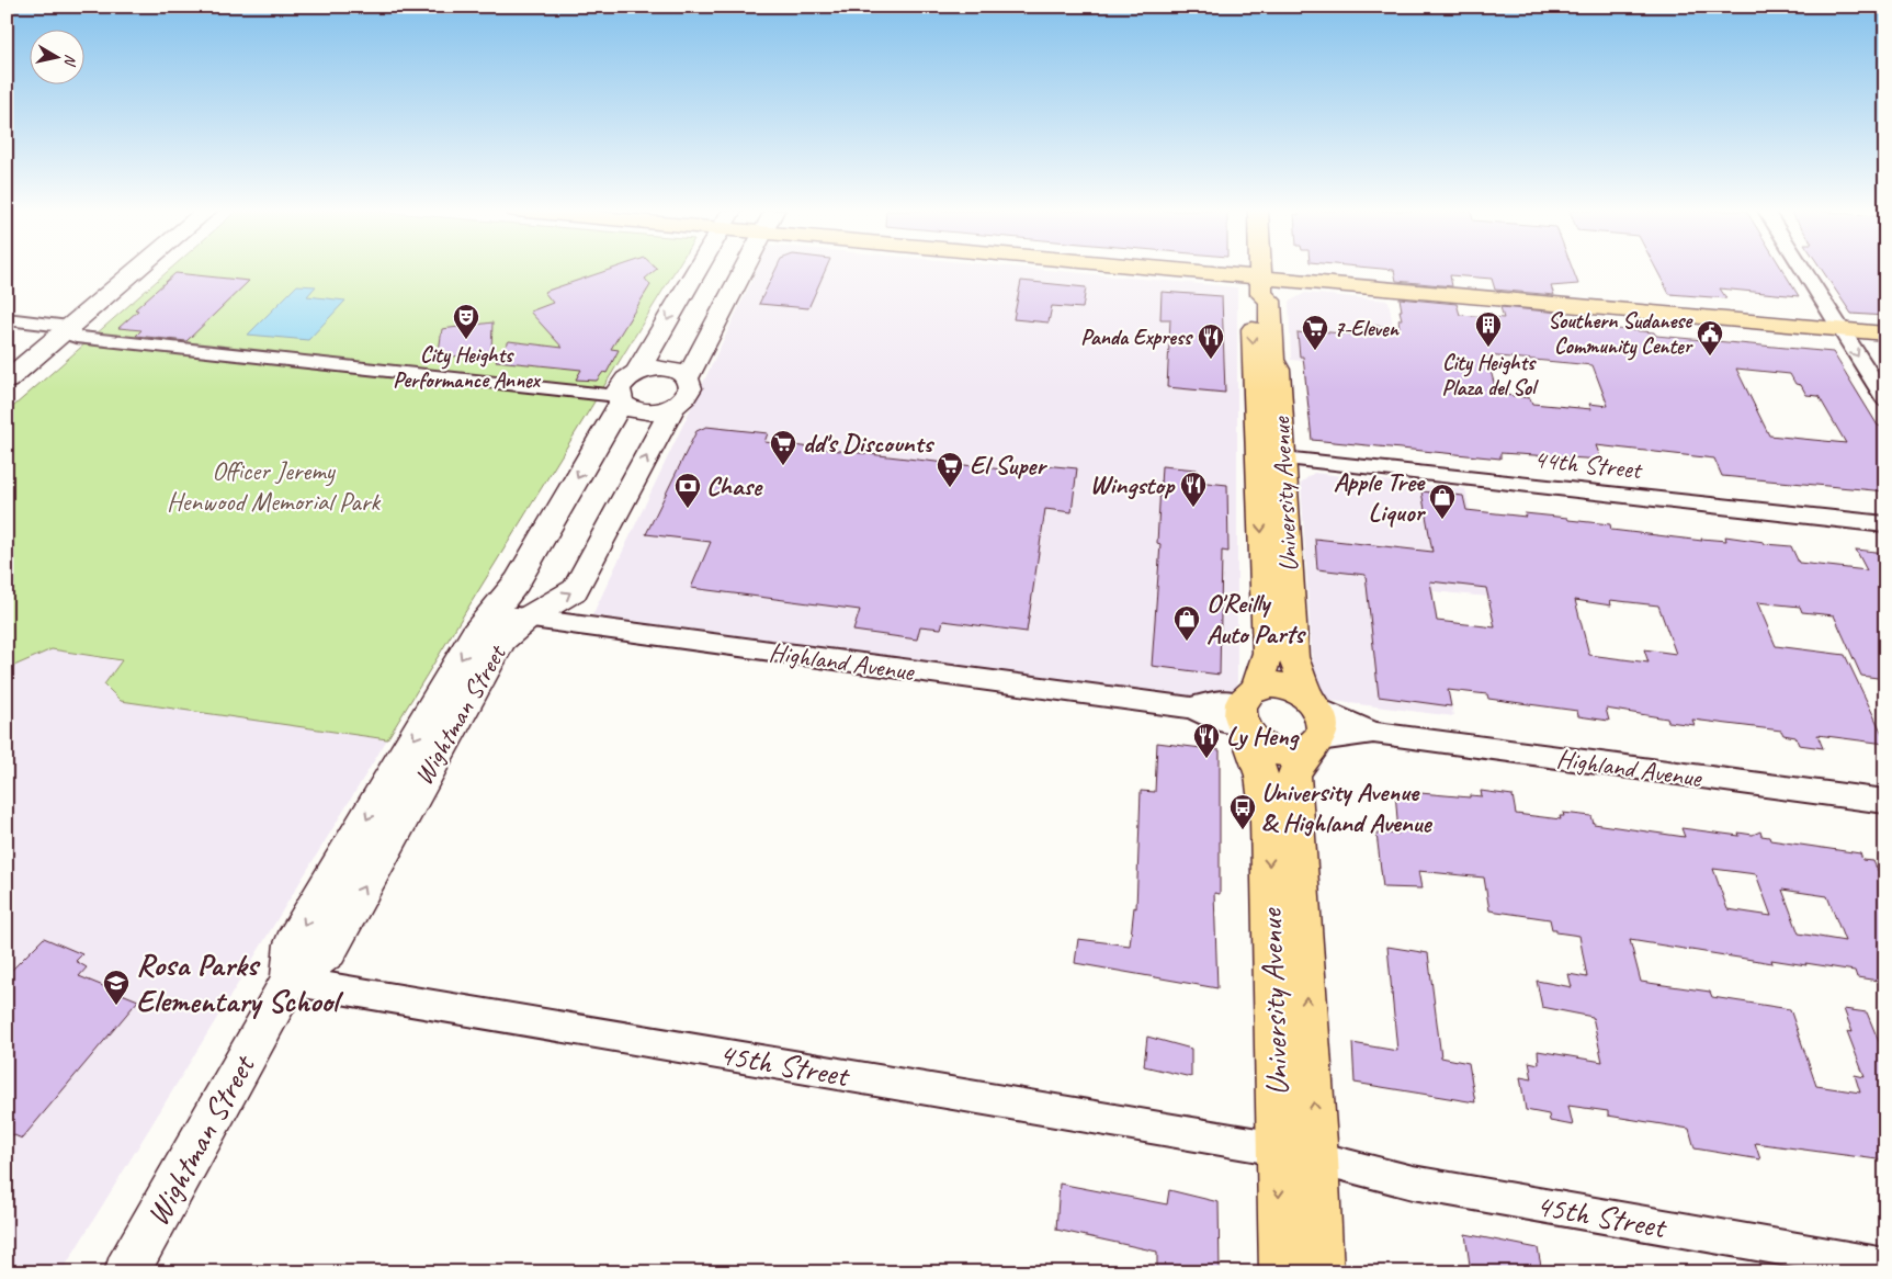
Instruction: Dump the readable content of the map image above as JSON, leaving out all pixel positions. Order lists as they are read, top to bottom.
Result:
{
  "streets": {
    "main road": ["University Avenue", "Wightman Street"],
    "street": ["44th Street", "Highland Avenue", "45th Street"]
  },
  "crossings": [
    ["44th Street", "University Avenue"],
    ["University Avenue", "Highland Avenue"],
    ["University Avenue", "45th Street"],
    ["Highland Avenue", "Wightman Street"],
    ["Wightman Street", "45th Street"]
  ],
  "parks": ["Officer Jeremy Henwood Memorial Park"],
  "places": {
    "theatre": ["City Heights Performance Annex"],
    "building": ["City Heights Plaza del Sol"],
    "supermarket": ["7-Eleven", "dd's Discounts", "El Super"],
    "public building": ["Southern Sudanese Community Center"],
    "restaurant": ["Panda Express", "Wingstop", "Ly Heng"],
    "bank": ["Chase"],
    "shop": ["Apple Tree Liquor", "O'Reilly Auto Parts"],
    "bus stop": ["University Avenue & Highland Avenue"],
    "school or university": ["Rosa Parks Elementary School"]
  },
  "north": "right"
}
